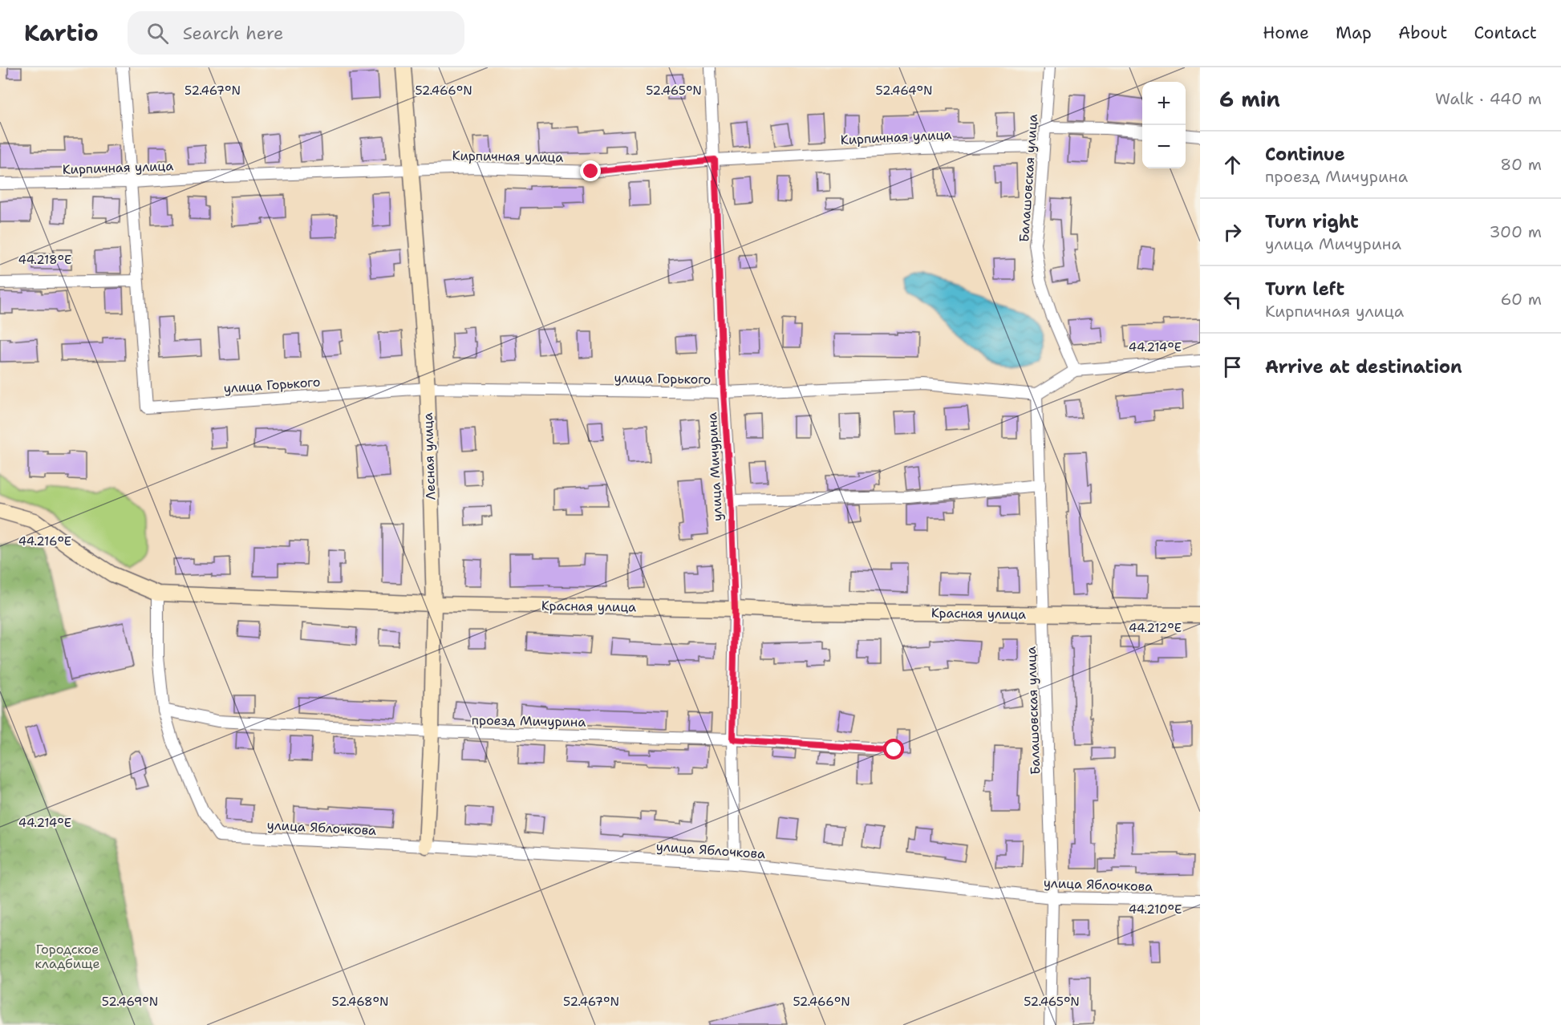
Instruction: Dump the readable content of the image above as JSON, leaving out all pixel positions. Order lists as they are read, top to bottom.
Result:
{
  "streets": {
    "main road": ["Лесная улица", "Красная улица"],
    "street": [
      "Кирпичная улица",
      "Балашовская улица",
      "улица Горького",
      "улица Мичурина",
      "проезд Мичурина",
      "улица Яблочкова"
    ]
  },
  "crossings": [
    ["Кирпичная улица", "Балашовская улица"],
    ["Кирпичная улица", "Лесная улица"],
    ["Кирпичная улица", "улица Мичурина"],
    ["Балашовская улица", "улица Горького"],
    ["Балашовская улица", "Красная улица"],
    ["Балашовская улица", "улица Яблочкова"],
    ["улица Горького", "Лесная улица"],
    ["улица Горького", "улица Мичурина"],
    ["Лесная улица", "Красная улица"],
    ["Лесная улица", "проезд Мичурина"],
    ["Лесная улица", "улица Яблочкова"],
    ["улица Мичурина", "Красная улица"],
    ["улица Мичурина", "проезд Мичурина"],
    ["улица Мичурина", "улица Яблочкова"],
    ["проезд Мичурина", "улица Яблочкова"]
  ],
  "parks": ["Городское кладбище"],
  "page": {
    "header": "Kartio",
    "search": "Search here",
    "nav": [
      "Home",
      "Map",
      "About",
      "Contact"
    ],
    "heading": ["6 min", "Walk · 440 m"],
    "map_buttons": ["+", "−"],
    "list": [
      ["Continue", "проезд Мичурина", "80 m"],
      ["Turn right", "улица Мичурина", "300 m"],
      ["Turn left", "Кирпичная улица", "60 m"],
      "Arrive at destination"
    ]
  },
  "coordinates": [
    "52.467°N",
    "52.466°N",
    "52.465°N",
    "52.464°N",
    "44.218°E",
    "44.214°E",
    "44.216°E",
    "44.212°E",
    "44.210°E",
    "52.469°N",
    "52.468°N"
  ]
}
